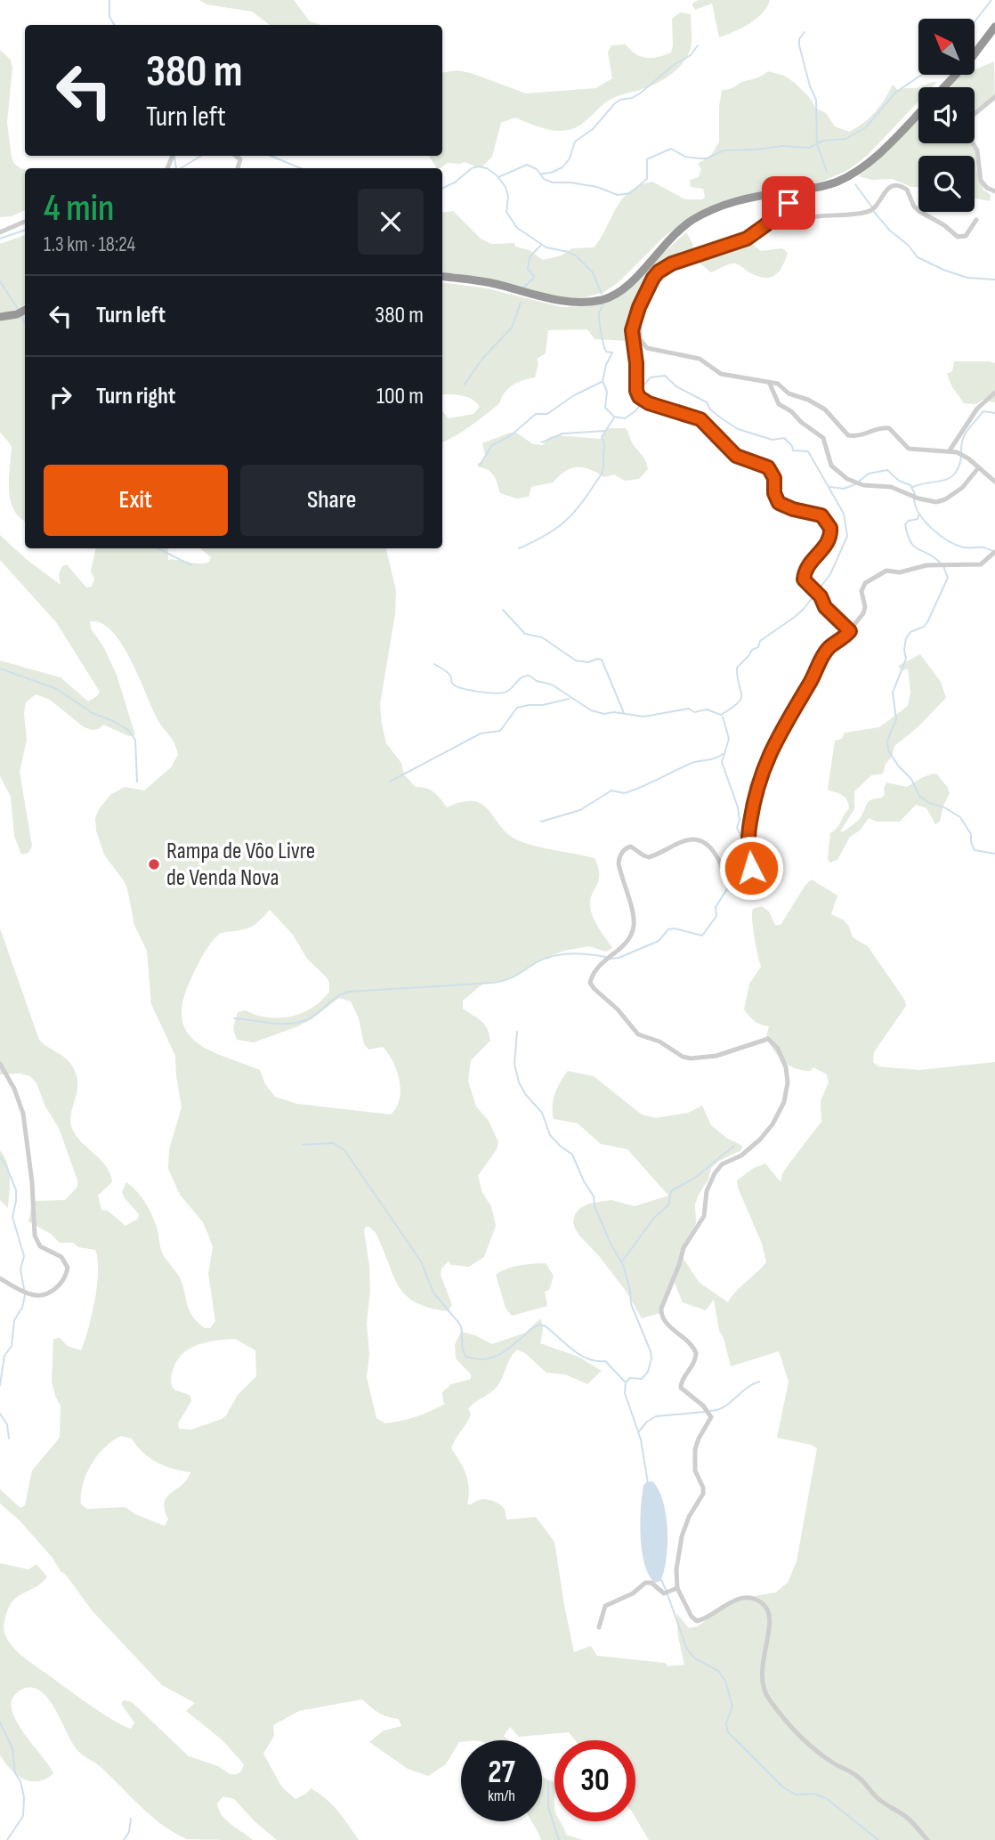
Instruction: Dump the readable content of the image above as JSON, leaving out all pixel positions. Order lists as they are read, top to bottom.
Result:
{
  "places": ["Rampa de Vôo Livre de Venda Nova"],
  "north": "top left",
  "page": {
    "turn": ["380 m", "Turn left"],
    "heading": ["4 min", "1.3 km · 18:24"],
    "list": [
      {
        "name": "Turn left",
        "value": "380 m"
      },
      {
        "name": "Turn right",
        "value": "100 m"
      }
    ],
    "buttons": ["Exit", "Share"],
    "speed": "27 km/h",
    "limit": "30"
  }
}
